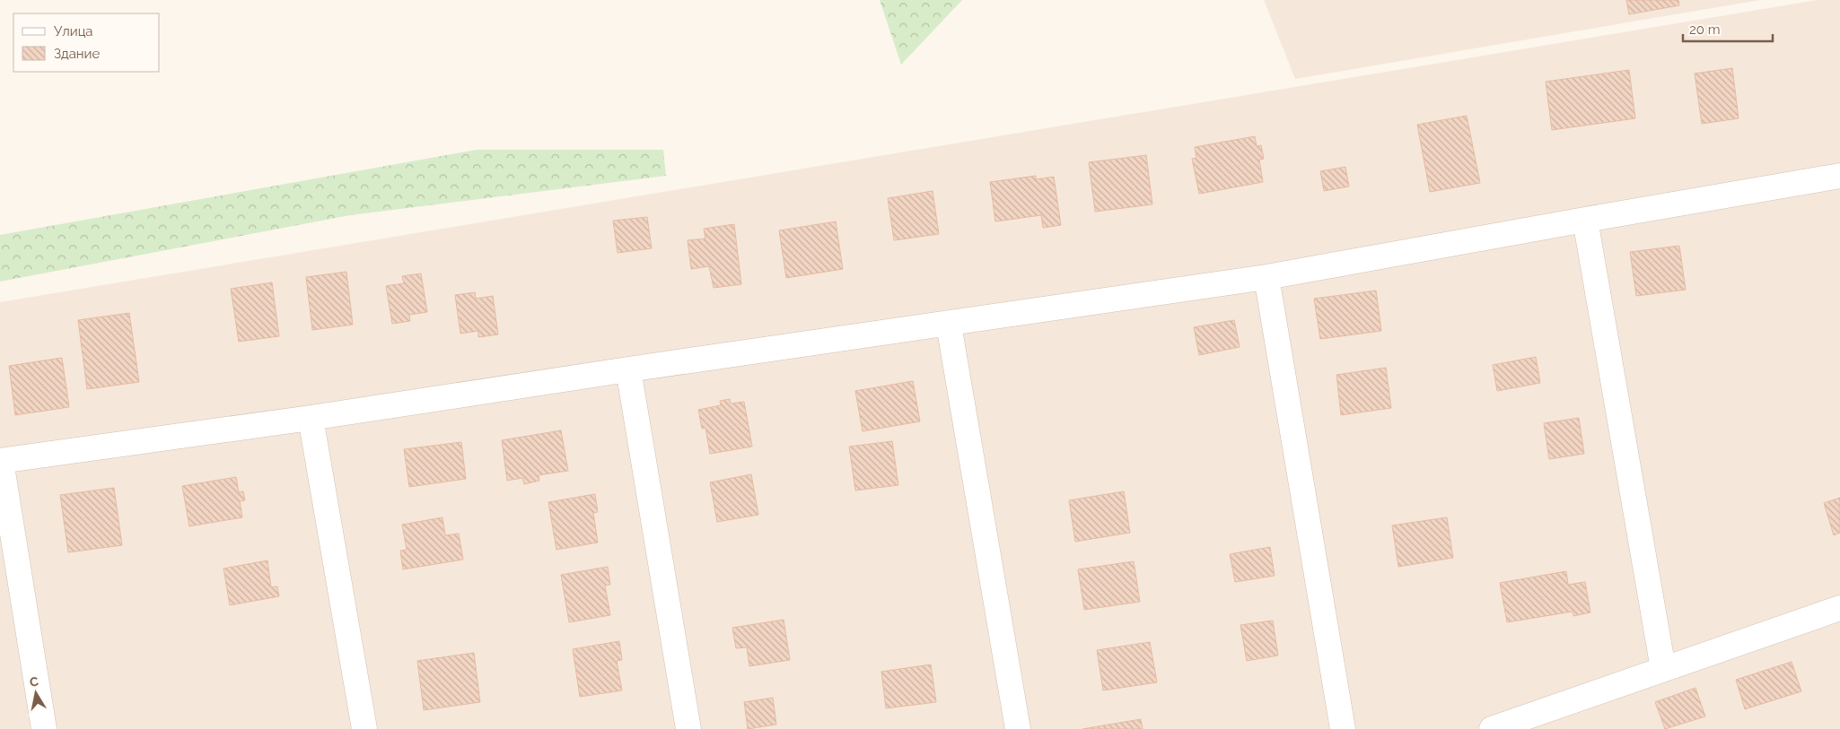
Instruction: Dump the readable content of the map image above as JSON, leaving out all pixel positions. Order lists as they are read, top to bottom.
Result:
{
  "legend": ["Улица", "Здание"],
  "scale_bar": "20 m",
  "north": "top"
}
